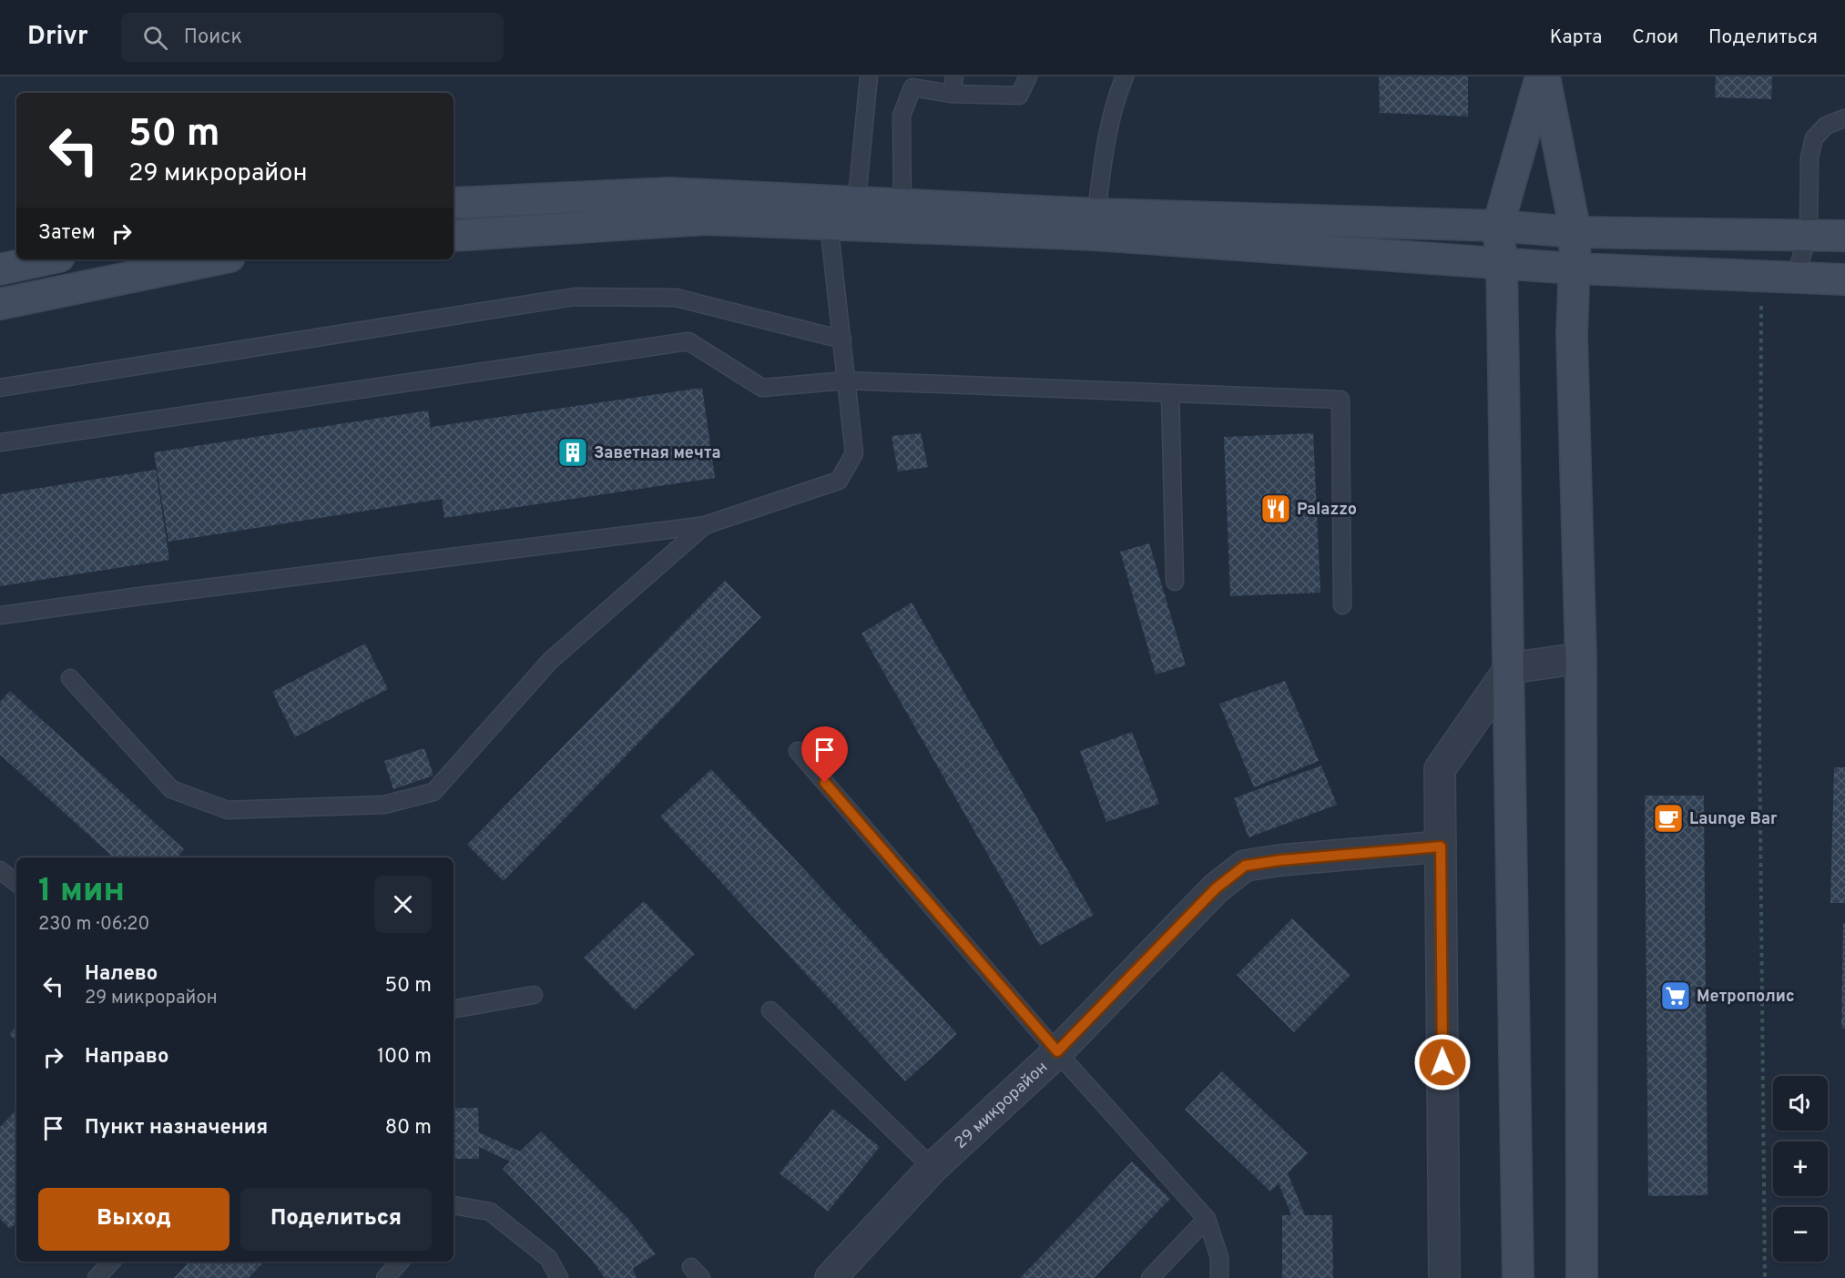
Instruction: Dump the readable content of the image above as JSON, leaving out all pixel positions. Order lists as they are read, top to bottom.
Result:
{
  "streets": {
    "street": ["29 микрорайон"]
  },
  "places": {
    "building": ["Заветная мечта"],
    "restaurant": ["Palazzo"],
    "cafe": ["Launge Bar"],
    "supermarket": ["Метрополис"]
  },
  "page": {
    "header": "Drivr",
    "search": "Поиск",
    "nav": ["Карта", "Слои", "Поделиться"],
    "turn": ["50 m", "29 микрорайон"],
    "then": "Затем",
    "heading": ["1 мин", "230 m · 06:20"],
    "list": [
      {
        "name": "Налево",
        "note": "29 микрорайон",
        "value": "50 m"
      },
      {
        "name": "Направо",
        "value": "100 m"
      },
      {
        "name": "Пункт назначения",
        "value": "80 m"
      }
    ],
    "map_buttons": ["+", "−"],
    "buttons": ["Выход", "Поделиться"]
  }
}
